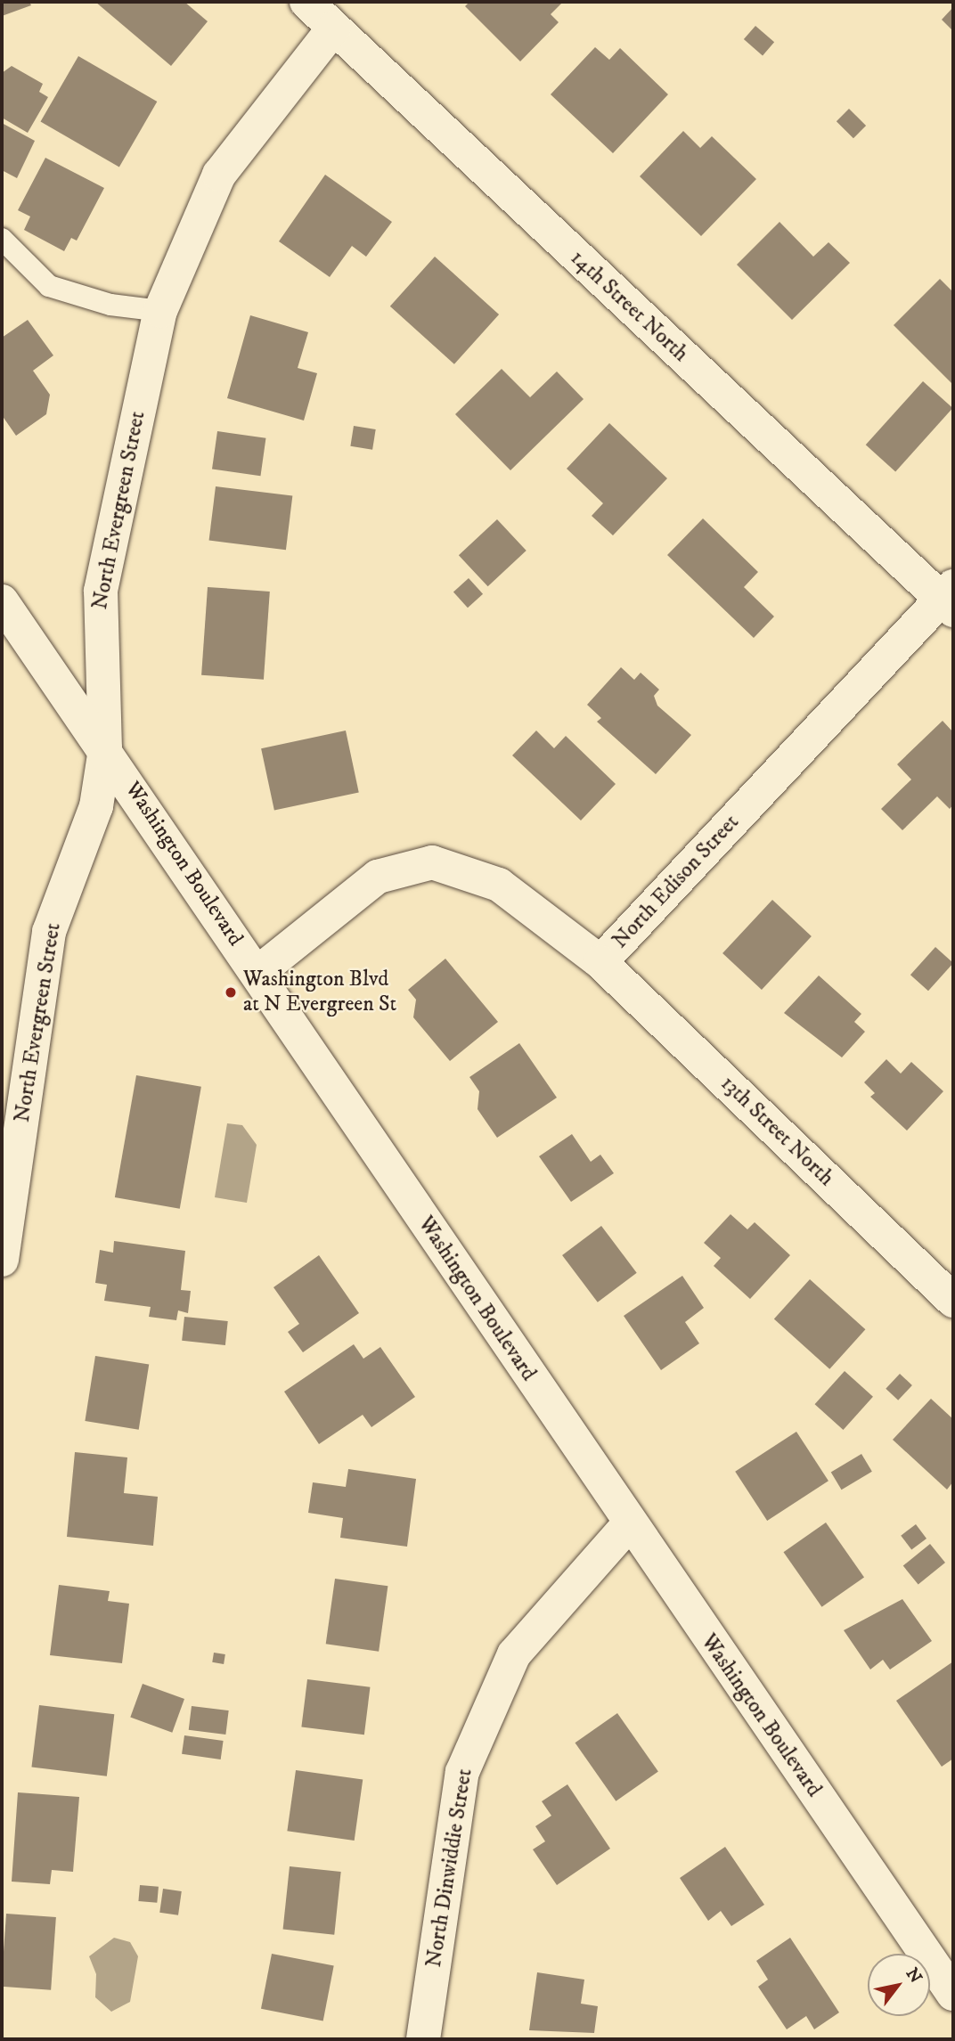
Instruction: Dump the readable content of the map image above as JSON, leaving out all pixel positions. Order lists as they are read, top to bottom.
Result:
{
  "streets": {
    "street": [
      "14th Street North",
      "North Evergreen Street",
      "Washington Boulevard",
      "North Edison Street",
      "13th Street North",
      "North Dinwiddie Street"
    ]
  },
  "crossings": [
    ["14th Street North", "North Evergreen Street"],
    ["14th Street North", "North Edison Street"],
    ["North Evergreen Street", "Washington Boulevard"],
    ["Washington Boulevard", "North Edison Street"],
    ["Washington Boulevard", "North Dinwiddie Street"],
    ["North Edison Street", "13th Street North"]
  ],
  "places": ["Washington Blvd at N Evergreen St"],
  "north": "top right"
}
